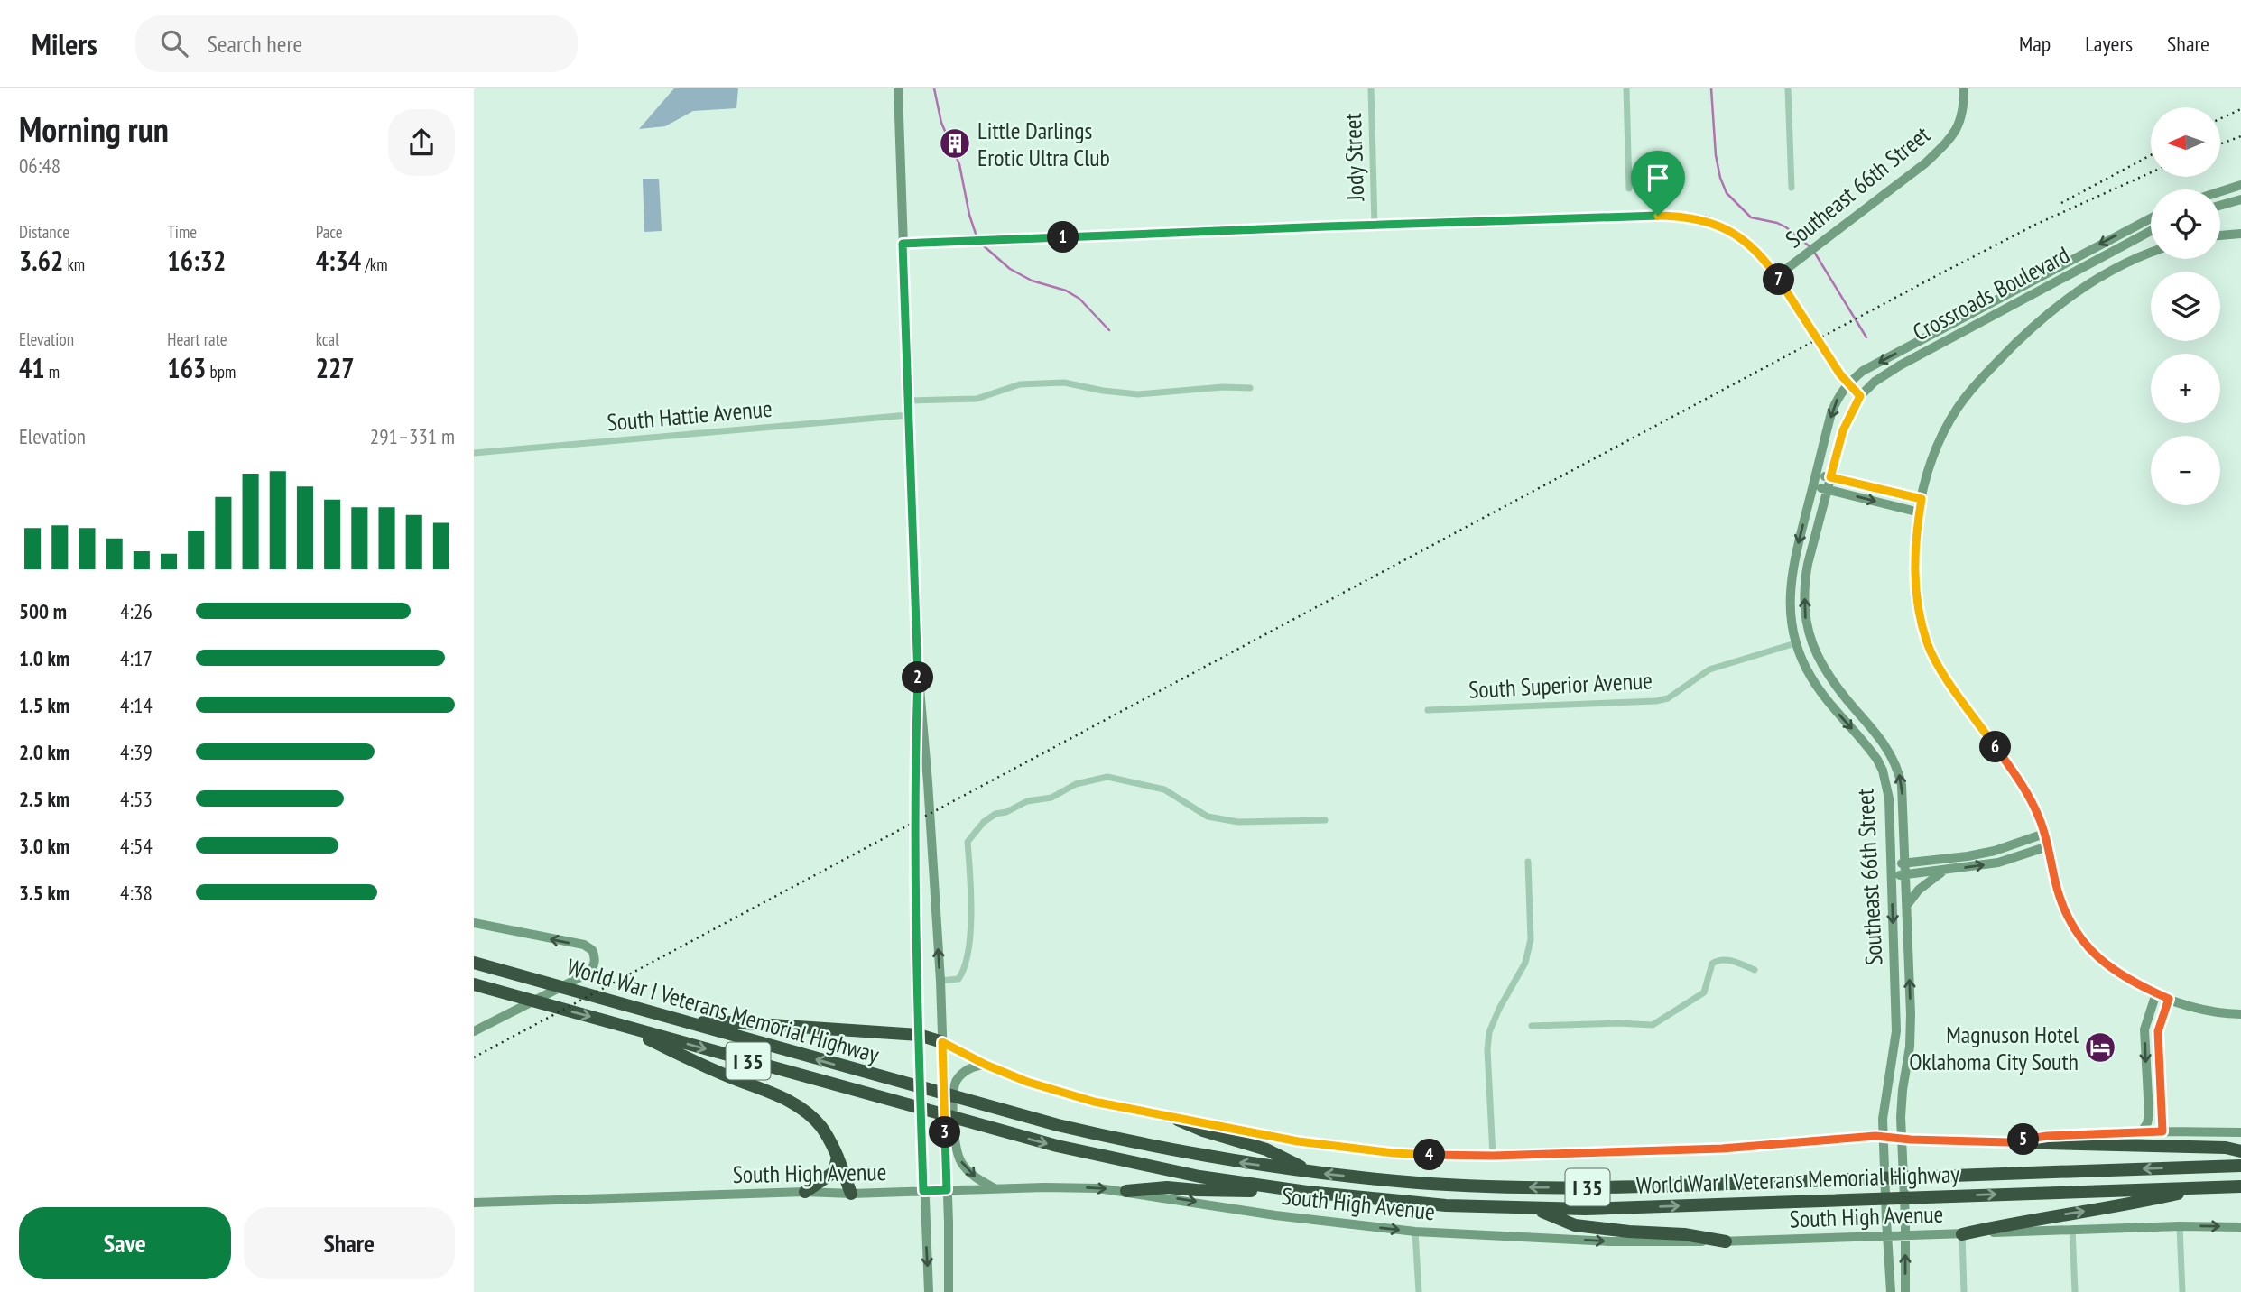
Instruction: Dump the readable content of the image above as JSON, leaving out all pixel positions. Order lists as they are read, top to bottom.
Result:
{
  "streets": {
    "highway": ["World War I Veterans Memorial Highway", "I 35"],
    "main road": ["Southeast 66th Street", "Crossroads Boulevard", "South High Avenue"],
    "street": ["Jody Street", "South Hattie Avenue", "South Superior Avenue"]
  },
  "crossings": [
    ["Southeast 66th Street", "Crossroads Boulevard"],
    ["Southeast 66th Street", "South Superior Avenue"],
    ["Southeast 66th Street", "South High Avenue"]
  ],
  "places": {
    "building": ["Little Darlings Erotic Ultra Club"],
    "hotel": ["Magnuson Hotel Oklahoma City South"]
  },
  "north": "left",
  "page": {
    "header": "Milers",
    "search": "Search here",
    "nav": ["Map", "Layers", "Share"],
    "heading": ["Morning run", "06:48"],
    "map_buttons": ["+", "−"],
    "stats": [
      ["Distance", "3.62 km"],
      ["Time", "16:32"],
      ["Pace", "4:34 /km"],
      ["Elevation", "41 m"],
      ["Heart rate", "163 bpm"],
      ["kcal", "227"]
    ],
    "pins": [
      "1",
      "7",
      "2",
      "6",
      "3",
      "5",
      "4"
    ],
    "chart": ["Elevation", "291–331 m"],
    "list": [
      {
        "name": "500 m",
        "note": "4:26"
      },
      {
        "name": "1.0 km",
        "note": "4:17"
      },
      {
        "name": "1.5 km",
        "note": "4:14"
      },
      {
        "name": "2.0 km",
        "note": "4:39"
      },
      {
        "name": "2.5 km",
        "note": "4:53"
      },
      {
        "name": "3.0 km",
        "note": "4:54"
      },
      {
        "name": "3.5 km",
        "note": "4:38"
      }
    ],
    "buttons": ["Save", "Share"]
  }
}
